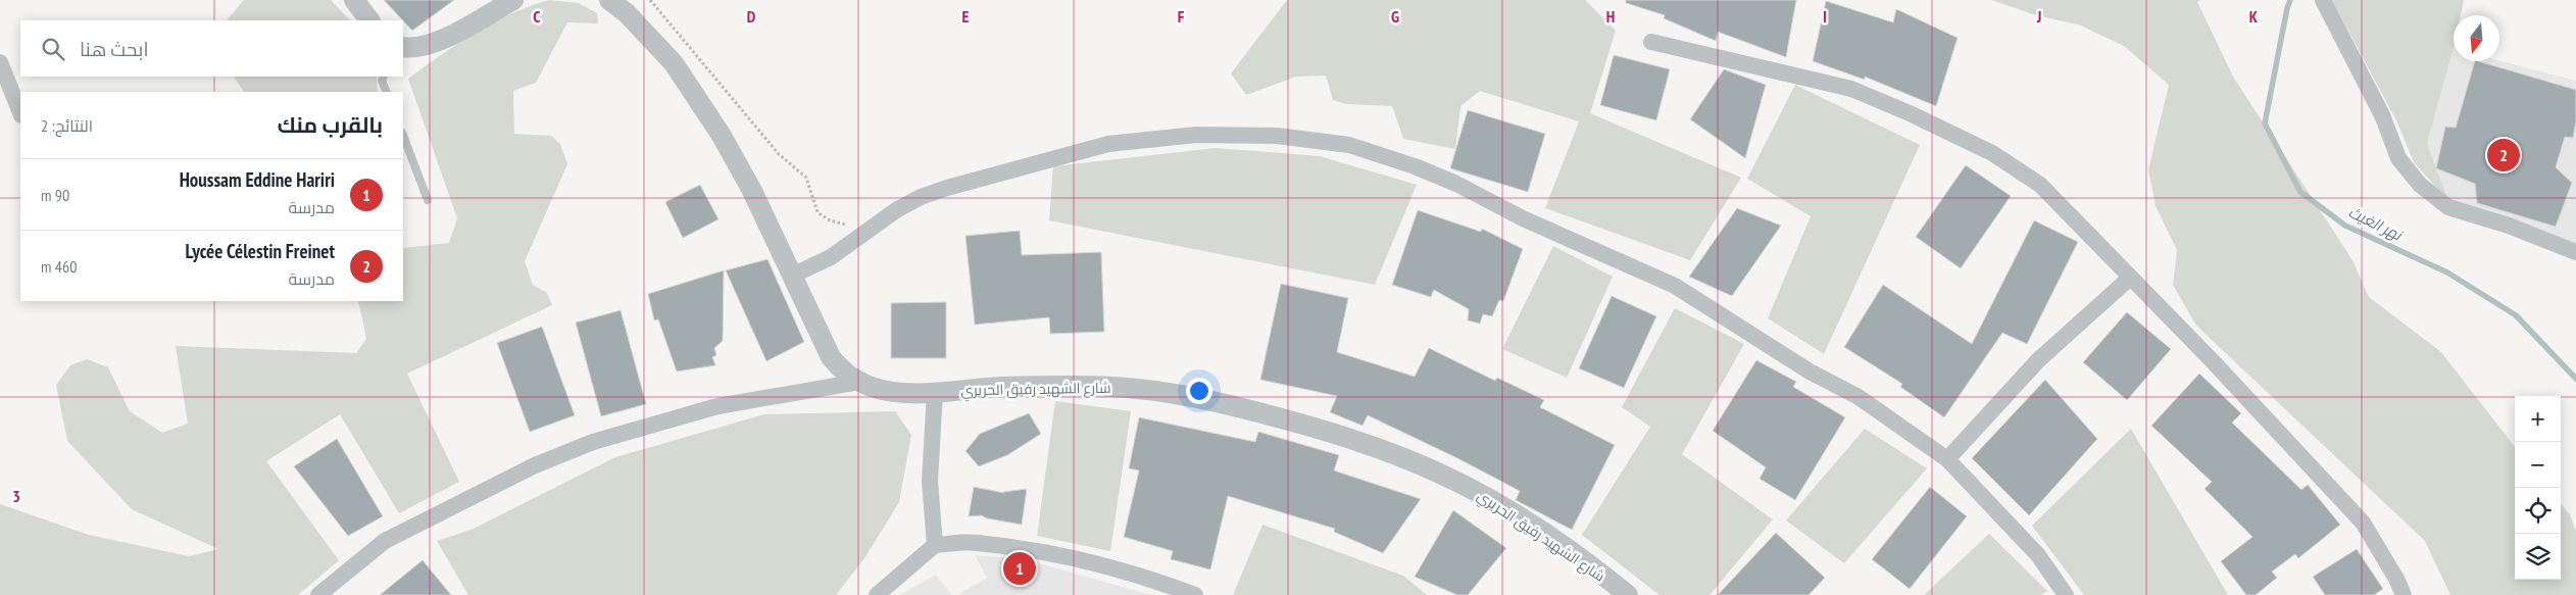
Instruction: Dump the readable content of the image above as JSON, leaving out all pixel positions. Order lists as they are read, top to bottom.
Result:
{
  "streets": {
    "street": ["شارع الشهيد رفيق الحريري"]
  },
  "water": ["نهر الغيث"],
  "north": "bottom",
  "page": {
    "search": "ابحث هنا",
    "heading": ["بالقرب منك", "النتائج: 2"],
    "pins": ["2", "1"],
    "list": [
      {
        "mark": "1",
        "name": "Houssam Eddine Hariri",
        "note": "مدرسة",
        "value": "90 m"
      },
      {
        "mark": "2",
        "name": "Lycée Célestin Freinet",
        "note": "مدرسة",
        "value": "460 m"
      }
    ],
    "map_buttons": ["+", "−"]
  },
  "grid": {
    "columns": [
      "C",
      "D",
      "E",
      "F",
      "G",
      "H",
      "I",
      "J",
      "K"
    ],
    "rows": ["3"]
  }
}
